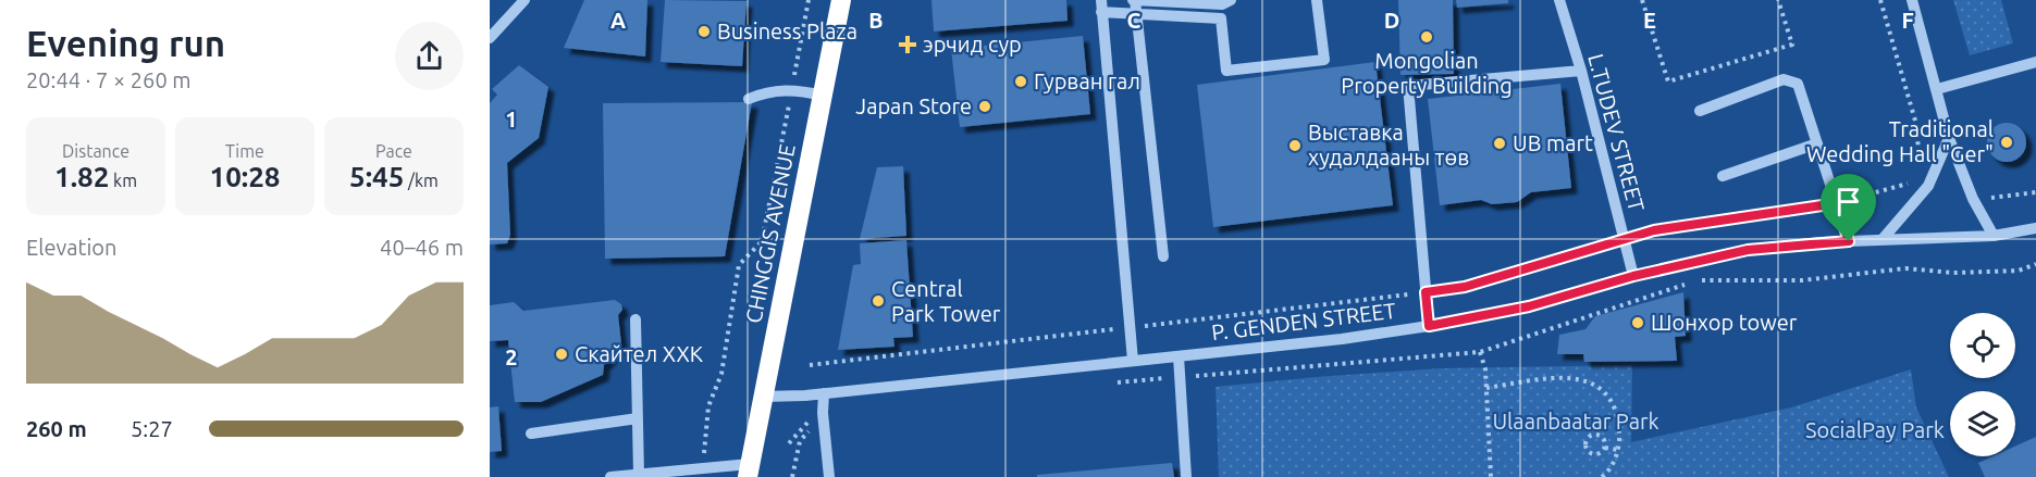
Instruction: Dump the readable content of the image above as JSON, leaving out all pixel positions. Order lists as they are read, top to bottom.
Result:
{
  "streets": {
    "highway": ["CHINGGIS AVENUE"],
    "street": ["L.TUDEV STREET", "P. GENDEN STREET"]
  },
  "crossings": [
    ["L.TUDEV STREET", "P. GENDEN STREET"],
    ["CHINGGIS AVENUE", "P. GENDEN STREET"]
  ],
  "parks": ["Ulaanbaatar Park", "SocialPay Park"],
  "places": {
    "other": [
      "Business Plaza",
      "Mongolian Property Building",
      "Гурван гал",
      "Japan Store",
      "Traditional Wedding Hall \"Ger\"",
      "UB mart",
      "Выставка худалдааны төв",
      "Central Park Tower",
      "Шонхор tower",
      "Скайтел ХХК"
    ],
    "health": ["эрчид сур"]
  },
  "page": {
    "heading": ["Evening run", "20:44 · 7 × 260 m"],
    "stats": [
      ["Distance", "1.82 km"],
      ["Time", "10:28"],
      ["Pace", "5:45 /km"]
    ],
    "chart": ["Elevation", "40–46 m"],
    "list": [
      {
        "name": "260 m",
        "note": "5:27"
      }
    ]
  },
  "grid": {
    "columns": [
      "A",
      "B",
      "C",
      "D",
      "E",
      "F"
    ],
    "rows": ["1", "2"]
  }
}
